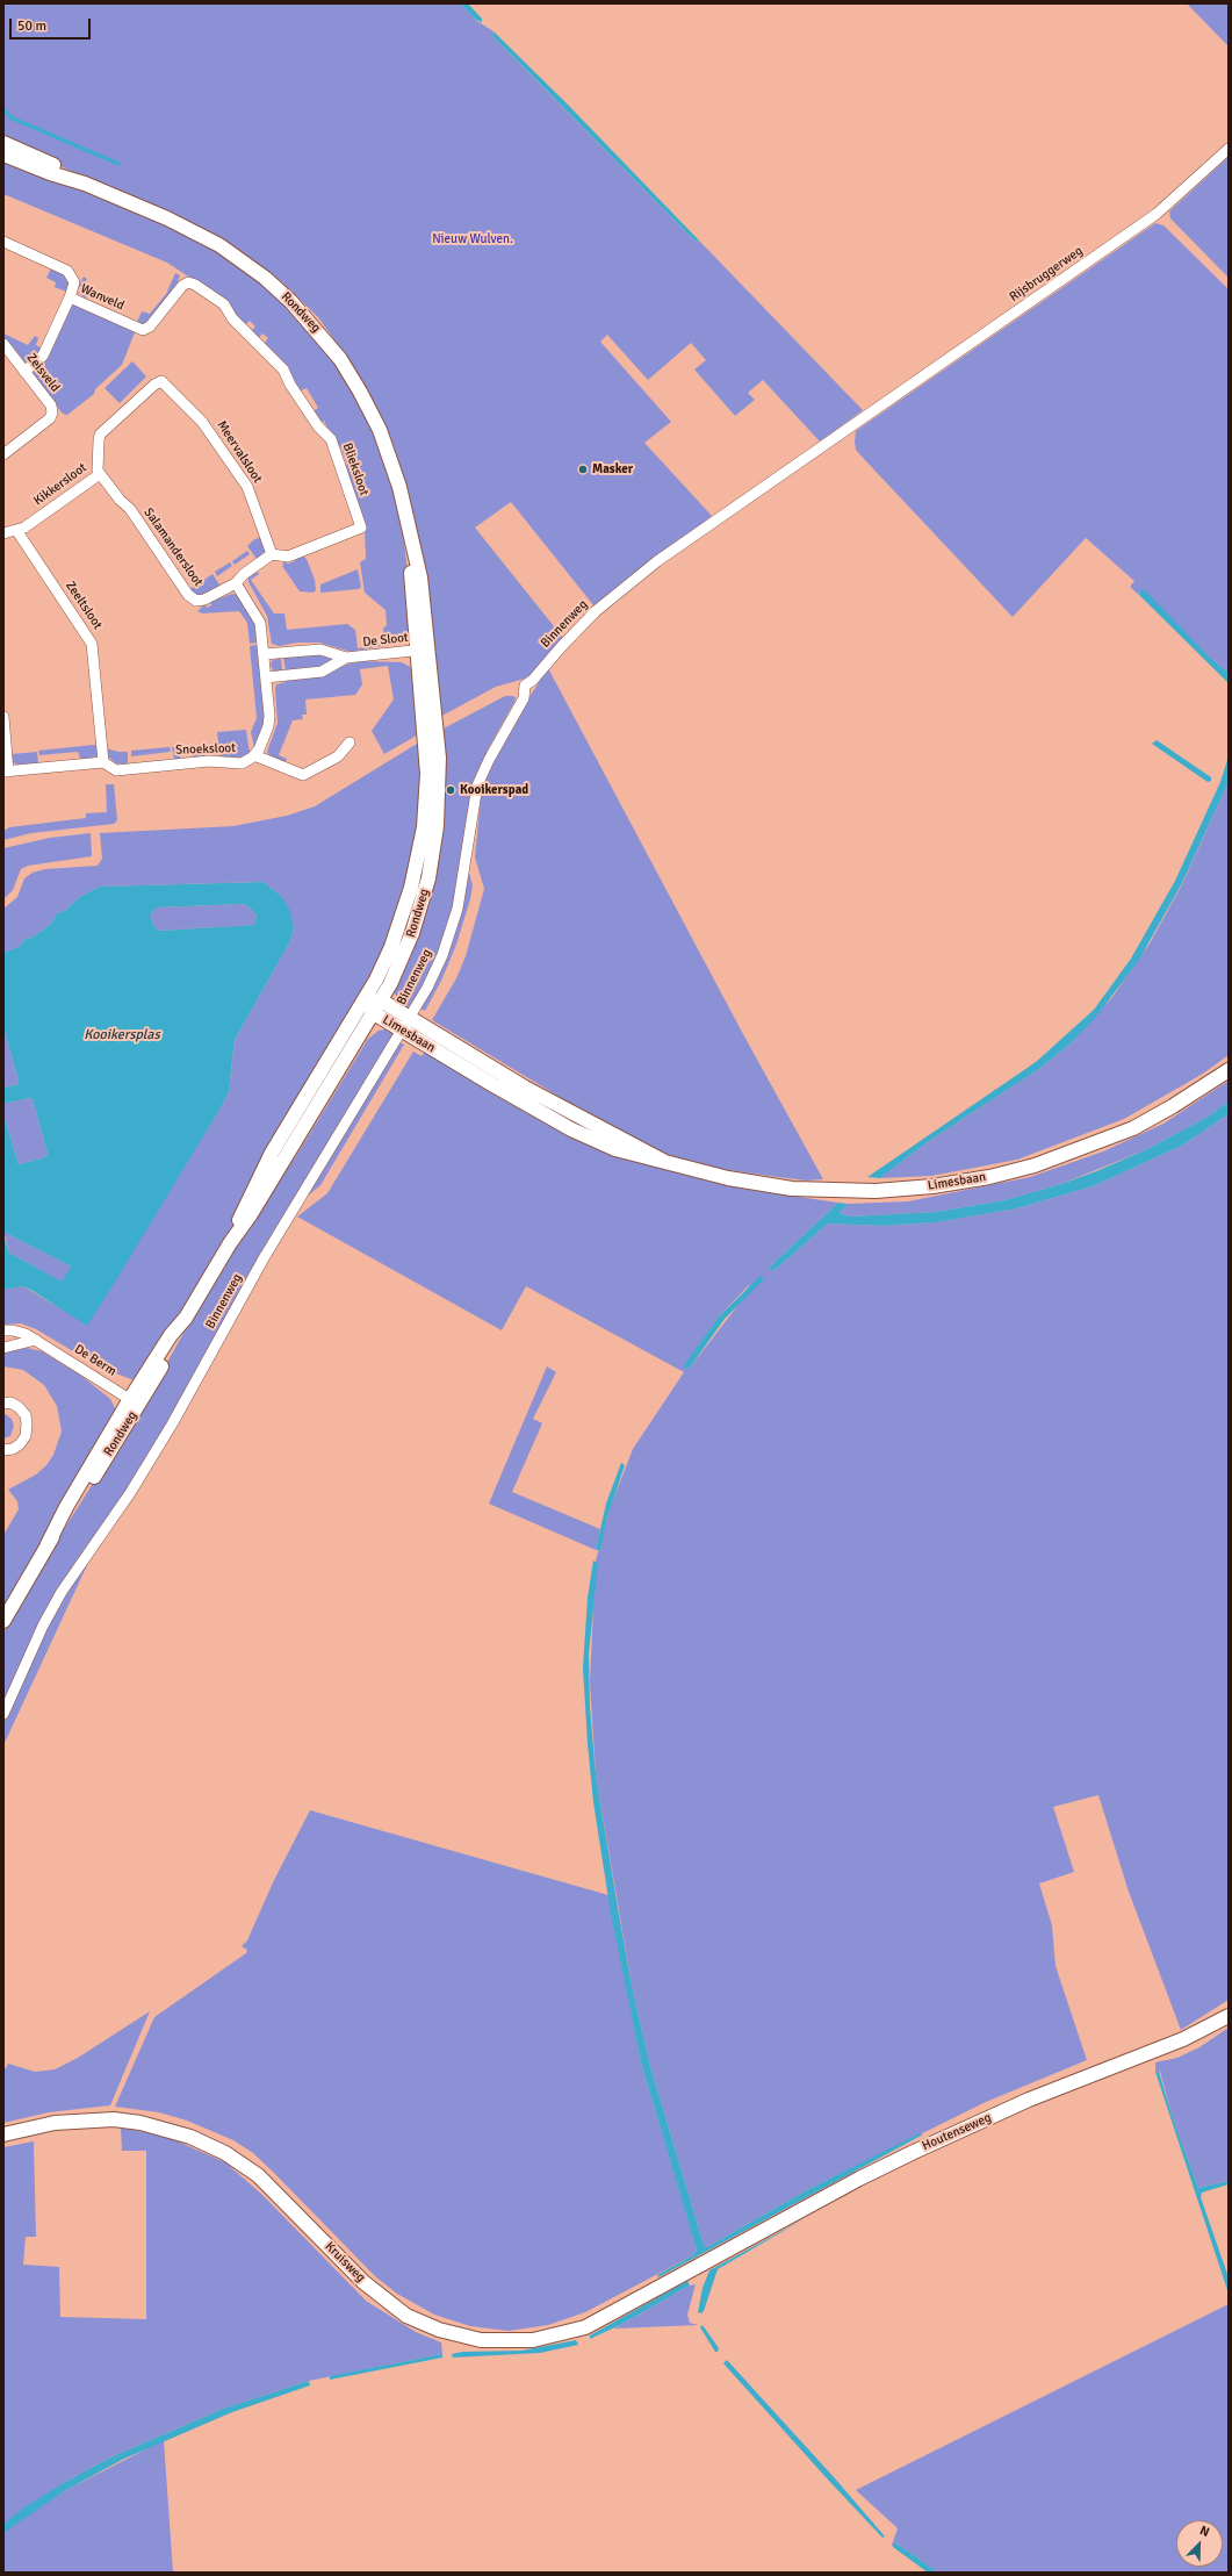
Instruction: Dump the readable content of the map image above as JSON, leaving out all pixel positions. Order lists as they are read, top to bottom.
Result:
{
  "streets": {
    "main road": [
      "Rondweg",
      "Limesbaan",
      "Houtenseweg",
      "Kruisweg"
    ],
    "street": [
      "Rijsbruggerweg",
      "Wanveld",
      "Zeisveld",
      "Meervalsloot",
      "Blieksloot",
      "Kikkersloot",
      "Salamandersloot",
      "Zeeltsloot",
      "Binnenweg",
      "De Sloot",
      "Snoeksloot",
      "De Berm"
    ]
  },
  "crossings": [
    ["Rijsbruggerweg", "Binnenweg"],
    ["Wanveld", "Zeisveld"],
    ["Wanveld", "Blieksloot"],
    ["Rondweg", "De Sloot"],
    ["Rondweg", "Limesbaan"],
    ["Rondweg", "De Berm"],
    ["Meervalsloot", "Blieksloot"],
    ["Meervalsloot", "Kikkersloot"],
    ["Kikkersloot", "Salamandersloot"],
    ["Kikkersloot", "Zeeltsloot"],
    ["Salamandersloot", "Snoeksloot"],
    ["Zeeltsloot", "Snoeksloot"],
    ["Binnenweg", "Limesbaan"],
    ["De Sloot", "Snoeksloot"],
    ["Houtenseweg", "Kruisweg"]
  ],
  "water": ["Kooikersplas"],
  "parks": ["Nieuw Wulven."],
  "places": ["Masker", "Kooikerspad"],
  "scale_bar": "50 m",
  "north": "top right"
}
